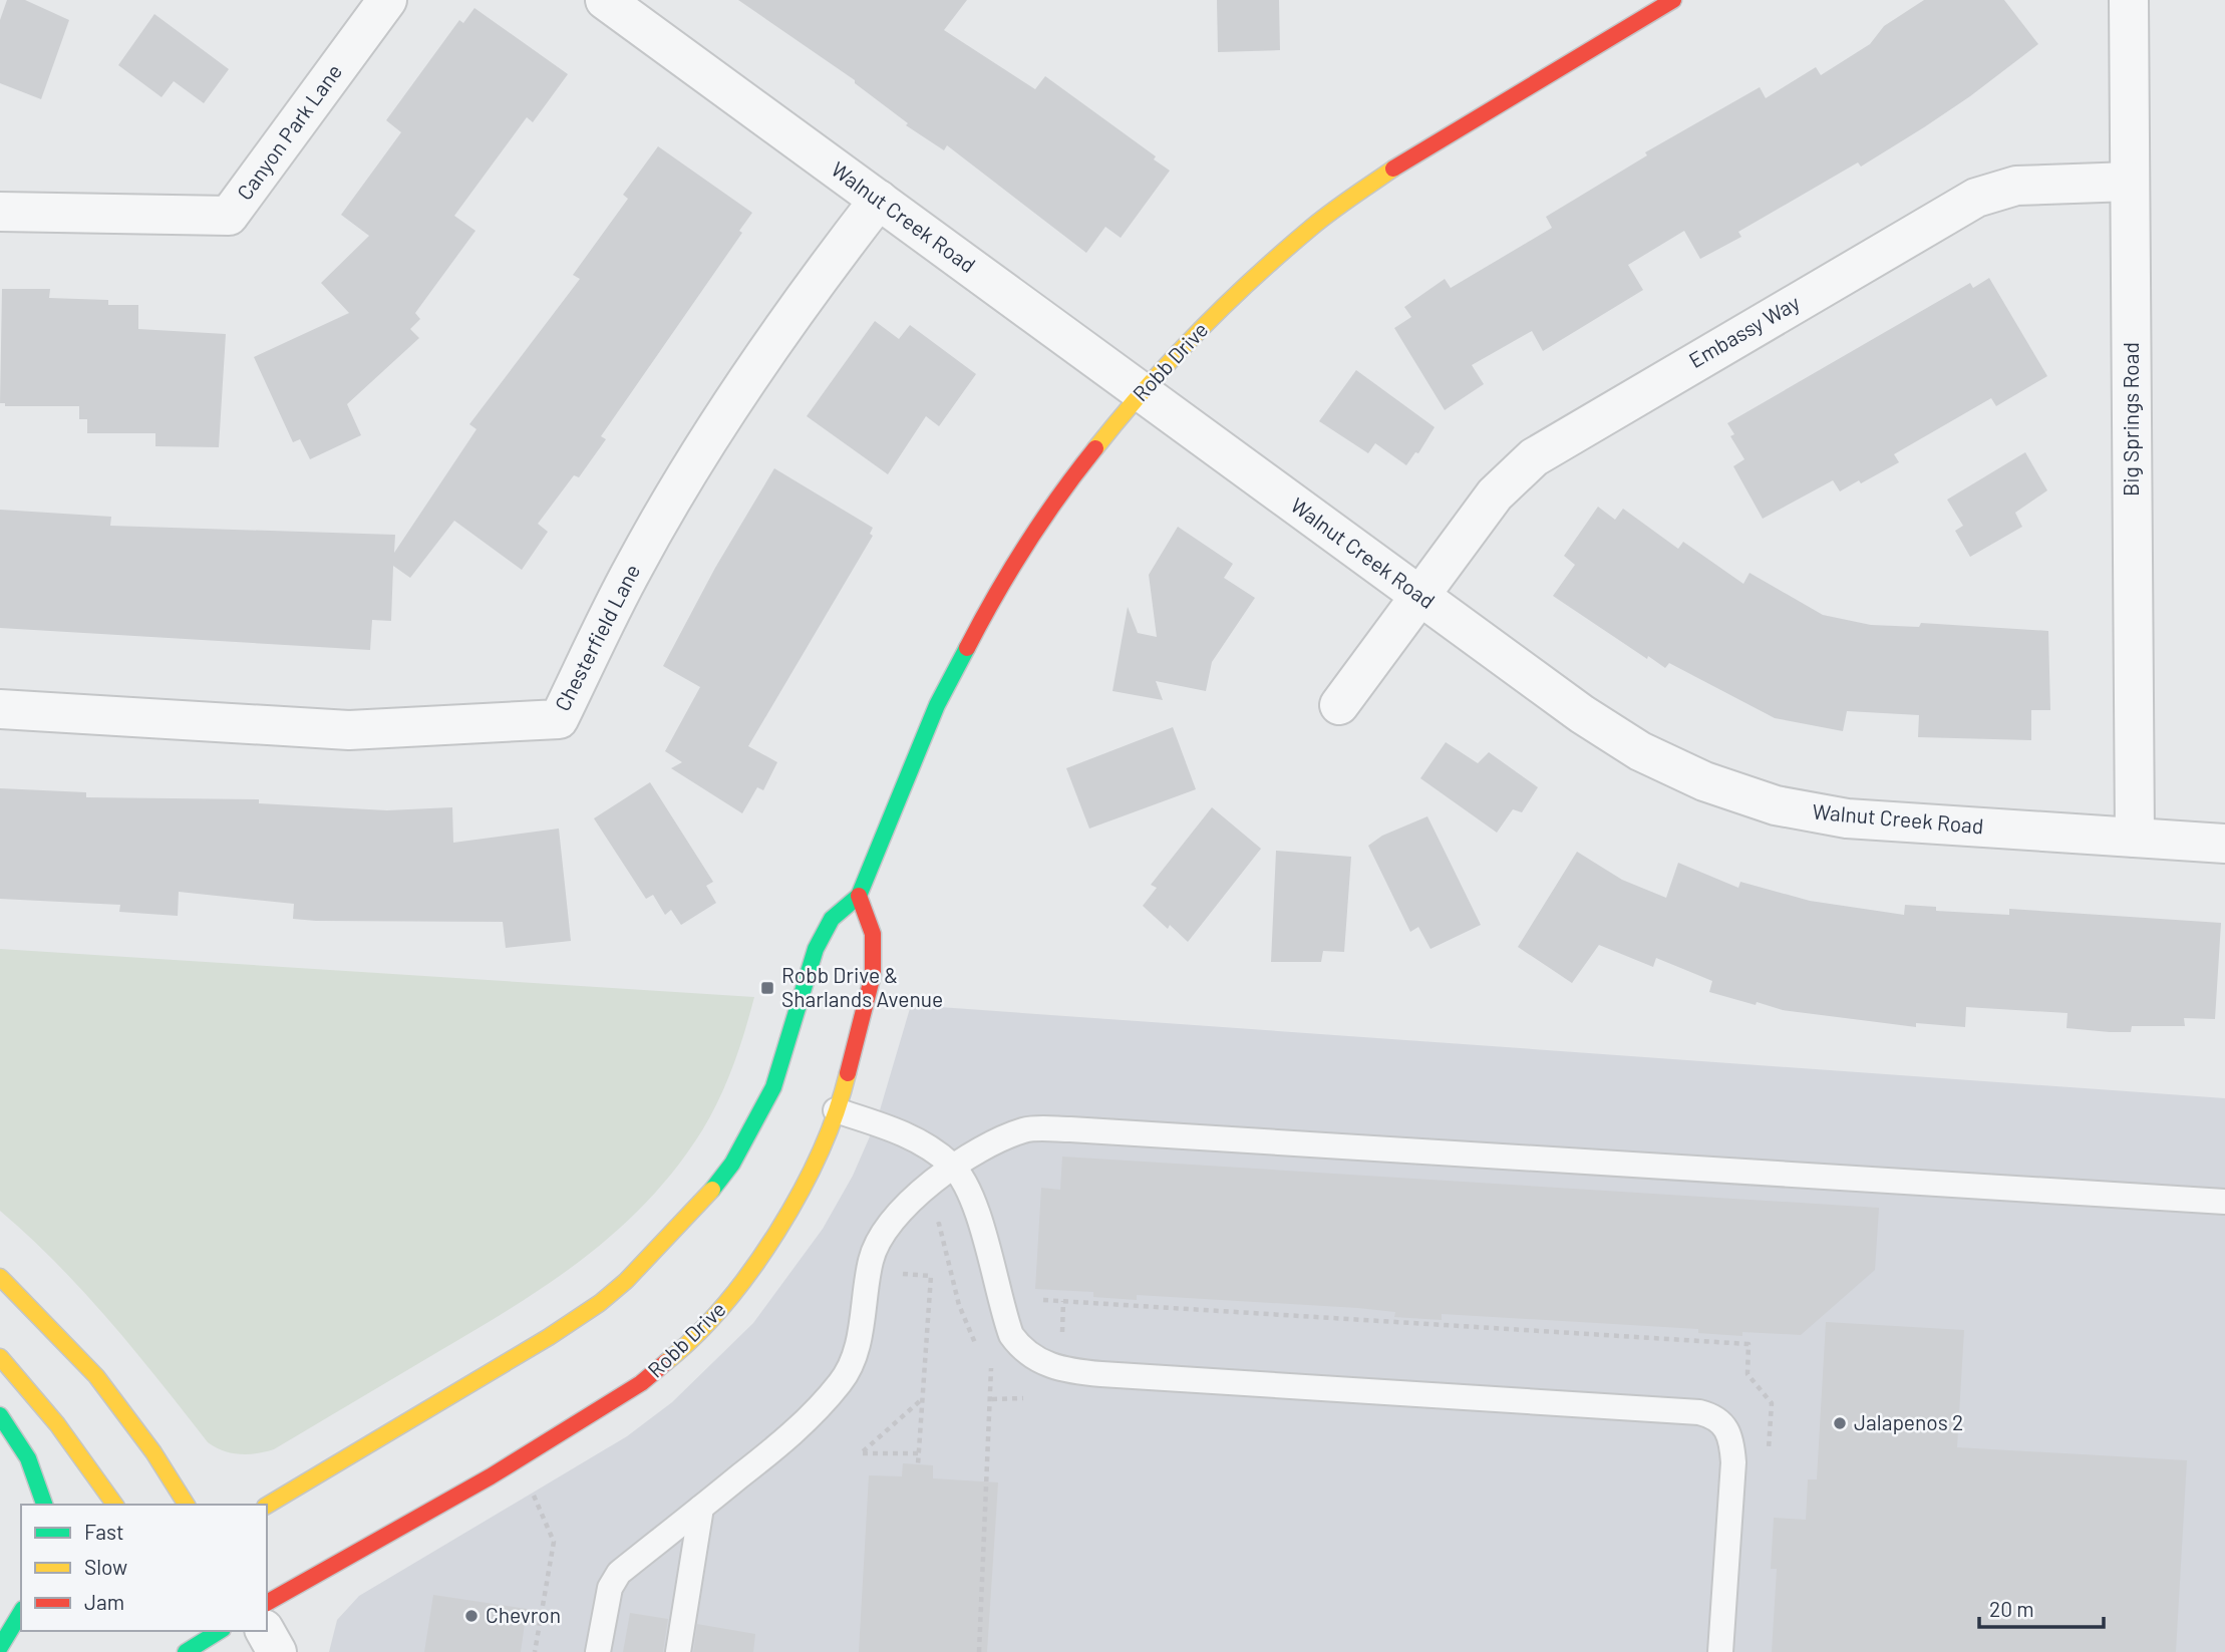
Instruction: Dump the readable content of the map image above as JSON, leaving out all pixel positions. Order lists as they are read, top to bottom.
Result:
{
  "streets": {
    "main road": ["Robb Drive"],
    "street": [
      "Canyon Park Lane",
      "Walnut Creek Road",
      "Embassy Way",
      "Big Springs Road",
      "Chesterfield Lane"
    ]
  },
  "crossings": [
    ["Walnut Creek Road", "Embassy Way"],
    ["Walnut Creek Road", "Robb Drive"],
    ["Walnut Creek Road", "Big Springs Road"],
    ["Walnut Creek Road", "Chesterfield Lane"],
    ["Embassy Way", "Big Springs Road"]
  ],
  "places": {
    "transit": ["Robb Drive & Sharlands Avenue"],
    "other": ["Jalapenos 2", "Chevron"]
  },
  "legend": ["Fast", "Slow", "Jam"],
  "scale_bar": "20 m"
}
